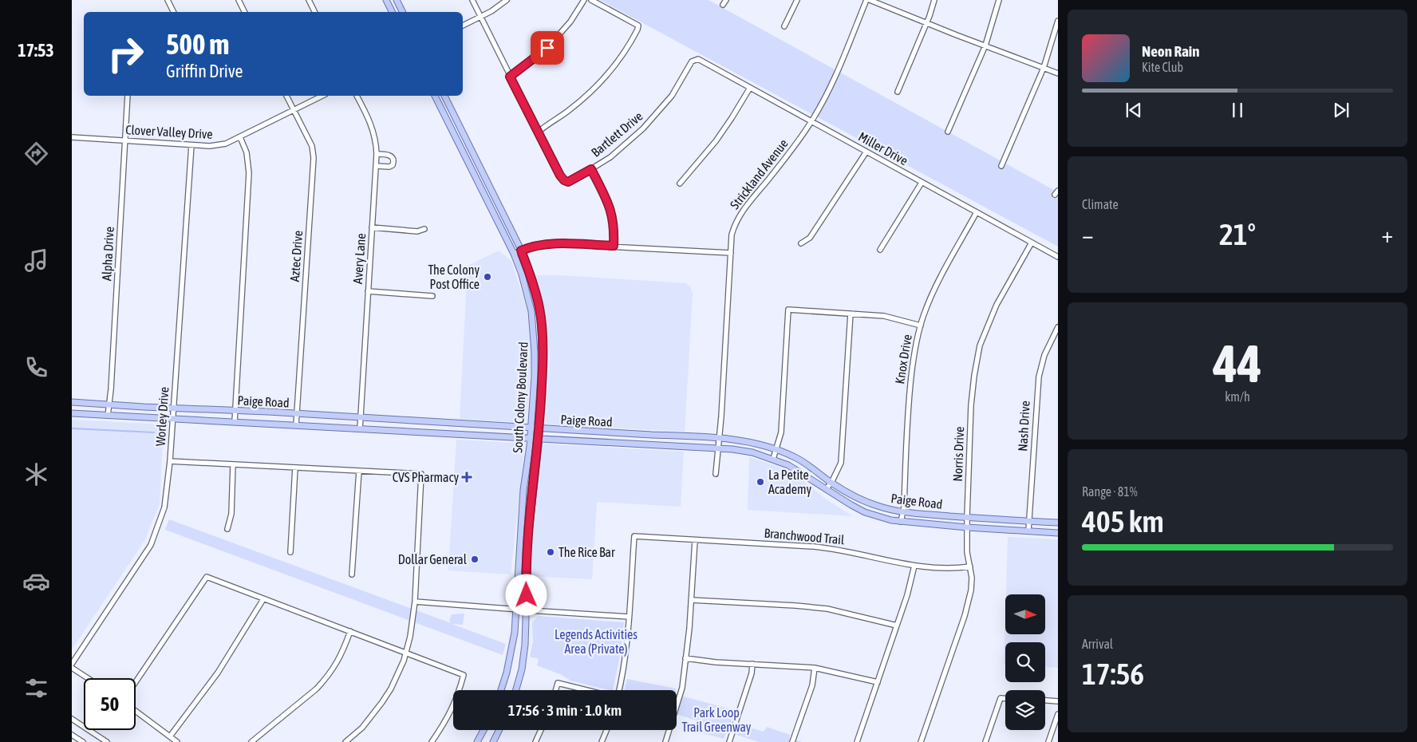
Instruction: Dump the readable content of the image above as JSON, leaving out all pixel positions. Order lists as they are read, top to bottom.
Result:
{
  "streets": {
    "main road": ["South Colony Boulevard", "Paige Road"],
    "street": [
      "Clover Valley Drive",
      "Bartlett Drive",
      "Miller Drive",
      "Strickland Avenue",
      "Alpha Drive",
      "Aztec Drive",
      "Avery Lane",
      "Knox Drive",
      "Worley Drive",
      "Nash Drive",
      "Norris Drive",
      "Branchwood Trail"
    ]
  },
  "crossings": [
    ["Clover Valley Drive", "Alpha Drive"],
    ["Clover Valley Drive", "Aztec Drive"],
    ["Clover Valley Drive", "Worley Drive"],
    ["Bartlett Drive", "Miller Drive"],
    ["Miller Drive", "Strickland Avenue"],
    ["Miller Drive", "Knox Drive"],
    ["Miller Drive", "Norris Drive"],
    ["Strickland Avenue", "Paige Road"],
    ["Alpha Drive", "Paige Road"],
    ["Aztec Drive", "Paige Road"],
    ["Avery Lane", "Paige Road"],
    ["Knox Drive", "Paige Road"],
    ["South Colony Boulevard", "Paige Road"],
    ["Paige Road", "Worley Drive"],
    ["Paige Road", "Nash Drive"],
    ["Paige Road", "Norris Drive"],
    ["Norris Drive", "Branchwood Trail"]
  ],
  "parks": ["Legends Activities Area (Private)", "Park Loop Trail Greenway"],
  "places": {
    "other": [
      "The Colony Post Office",
      "La Petite Academy",
      "The Rice Bar",
      "Dollar General"
    ],
    "health": ["CVS Pharmacy"]
  },
  "north": "right",
  "page": {
    "tabs": "17:53",
    "turn": ["500 m", "Griffin Drive"],
    "song": ["Neon Rain", "Kite Club"],
    "tile": [
      "Climate",
      ["44", "km/h"],
      ["Range · 81%", "405 km"],
      ["Arrival", "17:56"]
    ],
    "heat": ["−", "21°", "+"],
    "limit": "50",
    "trip": "17:56 · 3 min · 1.0 km"
  }
}
